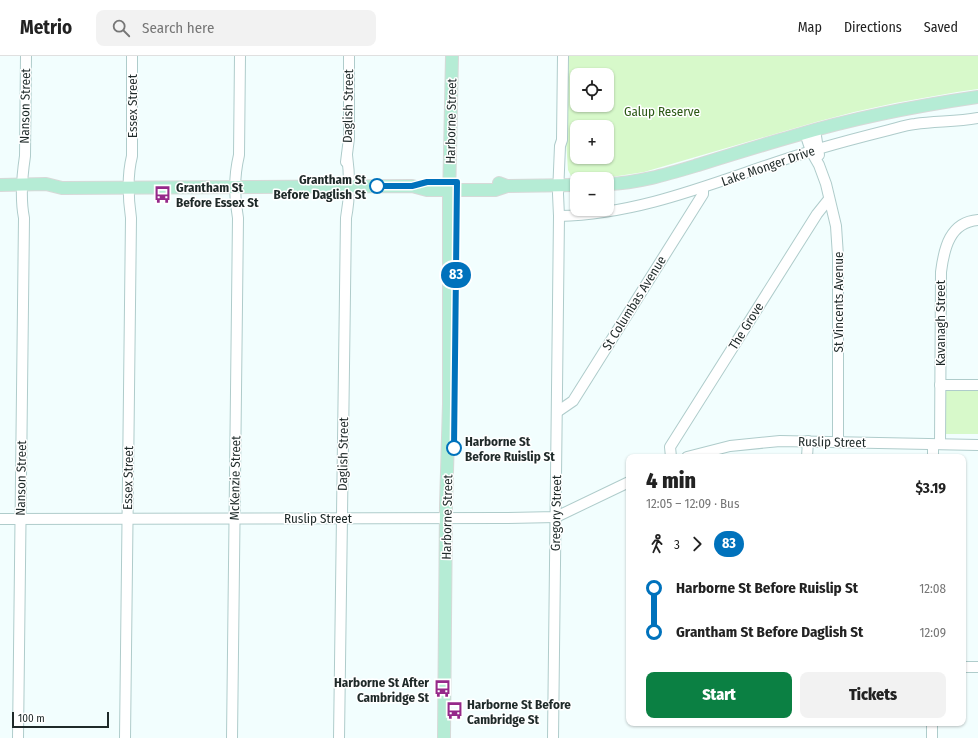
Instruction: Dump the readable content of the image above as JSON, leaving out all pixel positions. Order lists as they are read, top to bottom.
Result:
{
  "streets": {
    "main road": ["Harborne Street", "Lake Monger Drive"],
    "street": [
      "Nanson Street",
      "Essex Street",
      "Daglish Street",
      "St Vincents Avenue",
      "St Columbas Avenue",
      "Kavanagh Street",
      "The Grove",
      "Ruslip Street",
      "McKenzie Street",
      "Gregory Street"
    ]
  },
  "crossings": [
    ["Nanson Street", "Ruslip Street"],
    ["Essex Street", "Ruslip Street"],
    ["Daglish Street", "Ruslip Street"],
    ["Harborne Street", "Ruslip Street"],
    ["Lake Monger Drive", "St Vincents Avenue"],
    ["Lake Monger Drive", "St Columbas Avenue"],
    ["Lake Monger Drive", "Gregory Street"],
    ["St Vincents Avenue", "The Grove"],
    ["St Vincents Avenue", "Ruslip Street"],
    ["St Columbas Avenue", "Gregory Street"],
    ["Kavanagh Street", "Ruslip Street"],
    ["Ruslip Street", "McKenzie Street"],
    ["Ruslip Street", "Gregory Street"]
  ],
  "parks": ["Galup Reserve"],
  "places": {
    "other": ["Grantham St Before Daglish St", "Harborne St Before Ruislip St"],
    "bus stop": ["Grantham St Before Essex St", "Harborne St After Cambridge St", "Harborne St Before Cambridge St"]
  },
  "lines": ["bus line 83"],
  "scale_bar": "100 m",
  "page": {
    "header": "Metrio",
    "search": "Search here",
    "nav": ["Map", "Directions", "Saved"],
    "on_map": "83",
    "map_buttons": ["+", "−"],
    "heading": ["4 min", "12:05 – 12:09 · Bus", "$3.19"],
    "legs": ["3", "83"],
    "list": [
      {
        "name": "Harborne St Before Ruislip St",
        "value": "12:08"
      },
      {
        "name": "Grantham St Before Daglish St",
        "value": "12:09"
      }
    ],
    "buttons": ["Start", "Tickets"],
    "scale": "100 m"
  }
}
